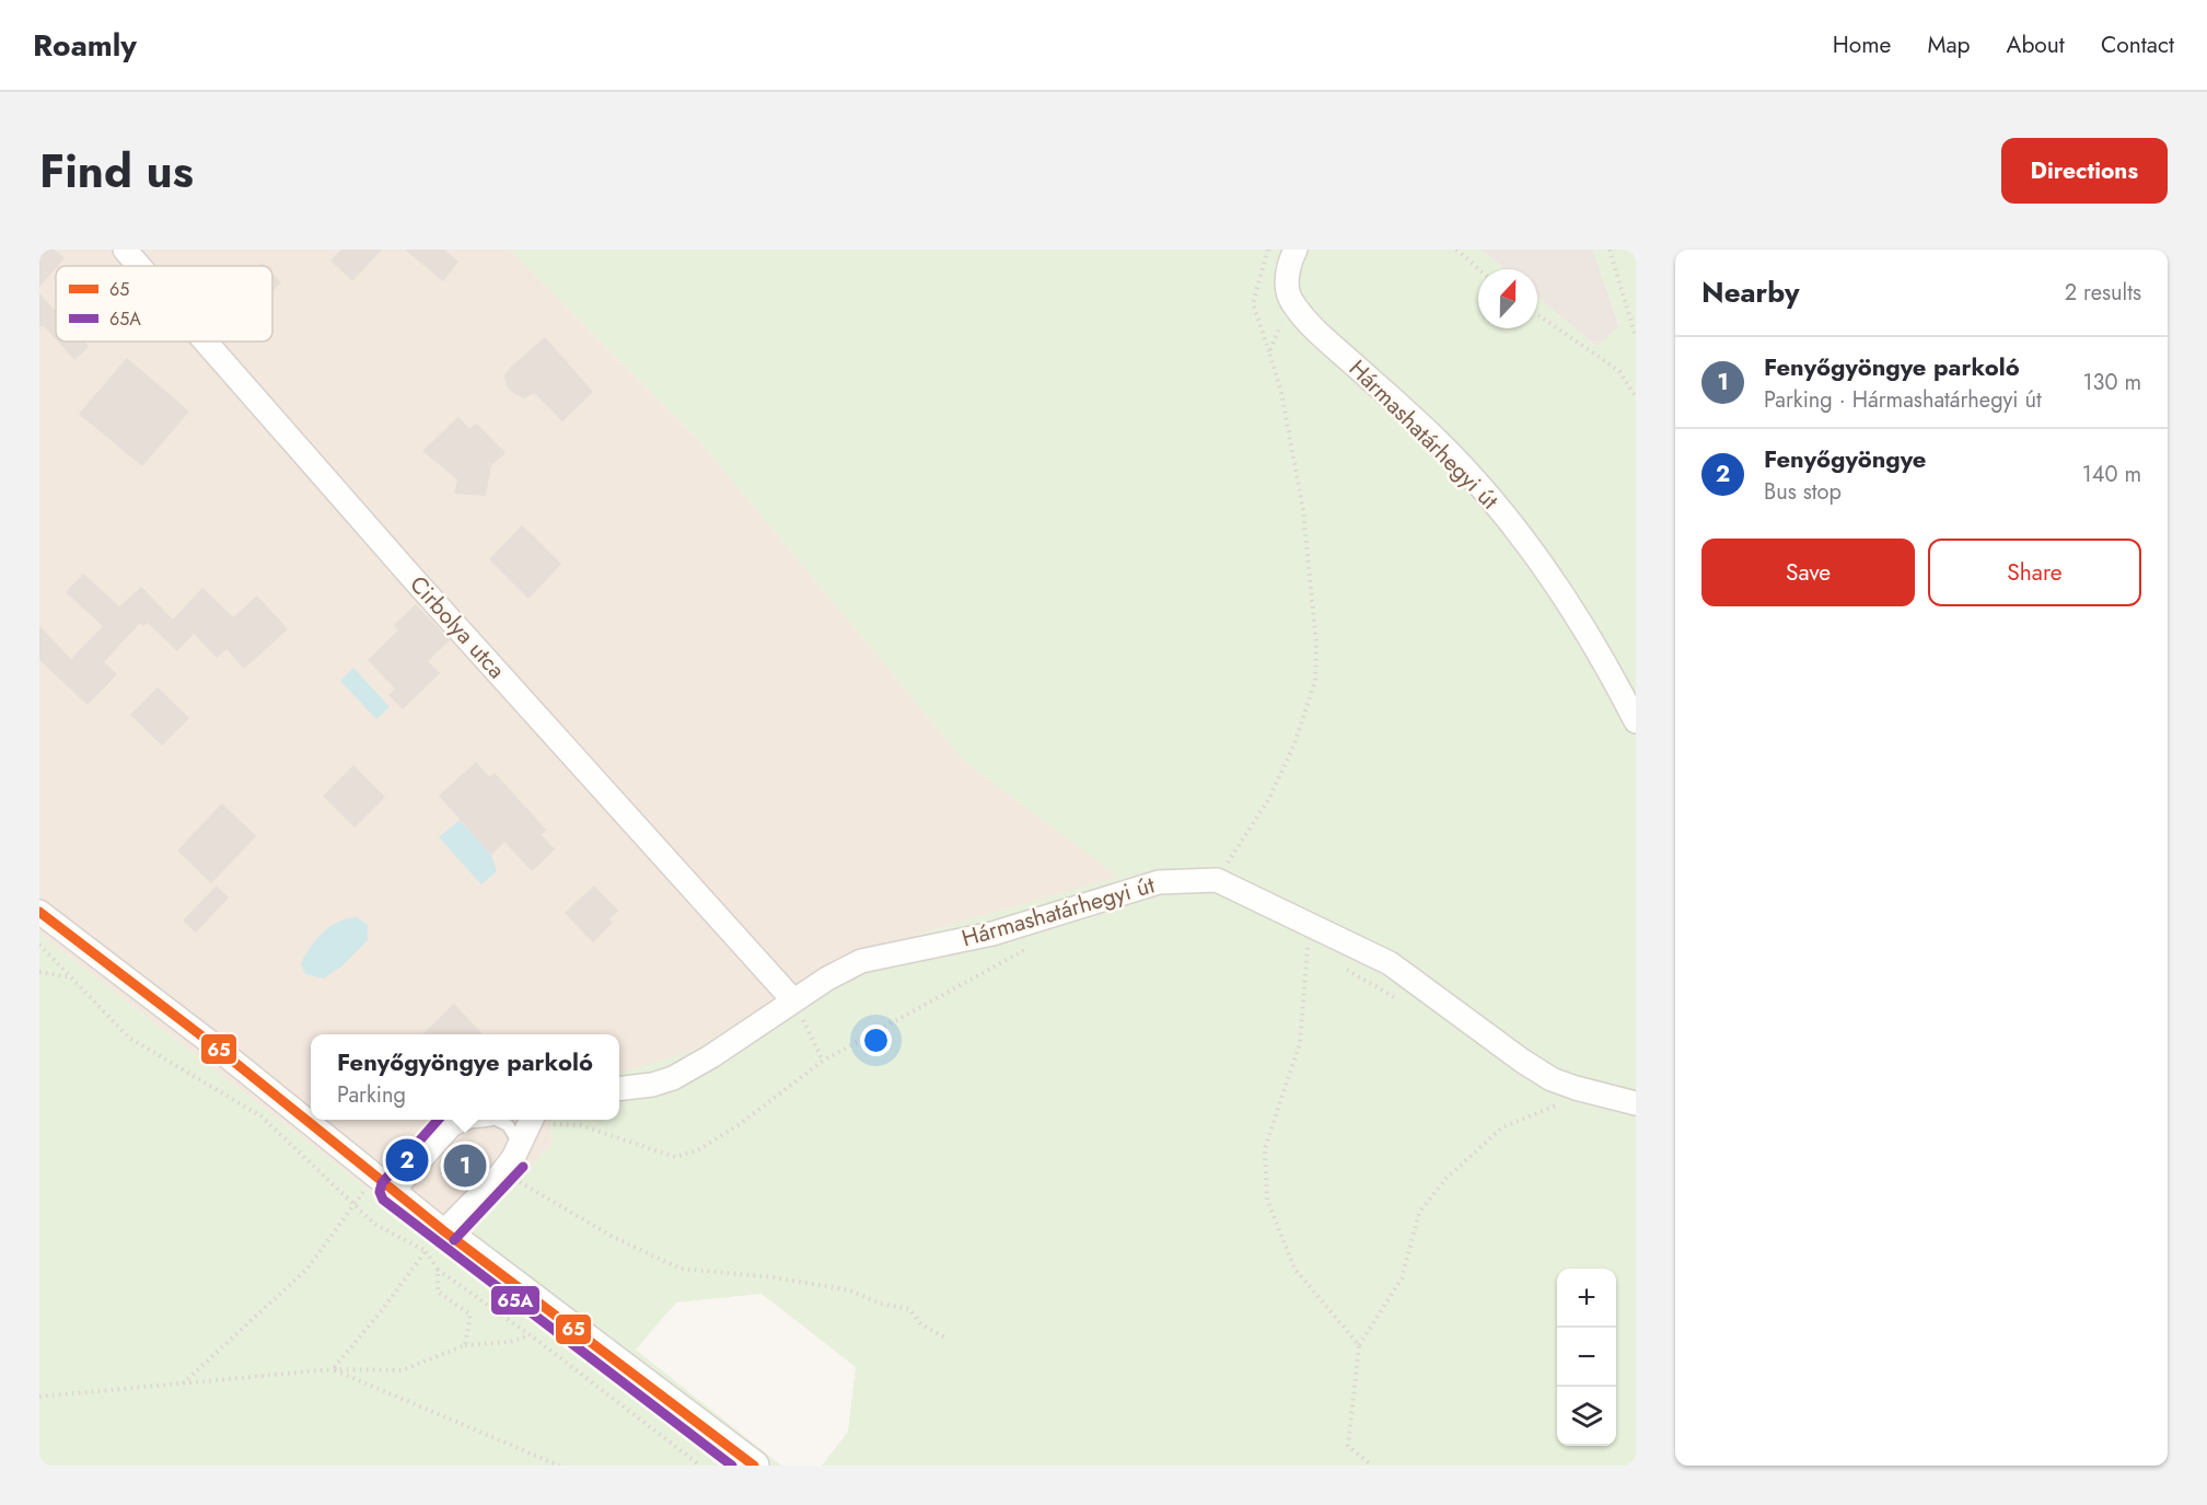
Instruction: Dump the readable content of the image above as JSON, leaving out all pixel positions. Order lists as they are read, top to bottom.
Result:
{
  "streets": {
    "street": ["Hármashatárhegyi út", "Cirbolya utca"]
  },
  "crossings": [
    ["Hármashatárhegyi út", "Cirbolya utca"]
  ],
  "lines": ["transit line 65", "transit line 65A"],
  "legend": ["65", "65A"],
  "north": "top",
  "page": {
    "header": "Roamly",
    "nav": [
      "Home",
      "Map",
      "About",
      "Contact"
    ],
    "title": "Find us",
    "buttons": [
      "Directions",
      ["Save", "Share"]
    ],
    "heading": ["Nearby", "2 results"],
    "list": [
      {
        "mark": "1",
        "name": "Fenyőgyöngye parkoló",
        "note": "Parking · Hármashatárhegyi út",
        "value": "130 m"
      },
      {
        "mark": "2",
        "name": "Fenyőgyöngye",
        "note": "Bus stop",
        "value": "140 m"
      }
    ],
    "popup": ["Fenyőgyöngye parkoló", "Parking"],
    "pins": ["2", "1"],
    "map_buttons": ["+", "−"]
  }
}
